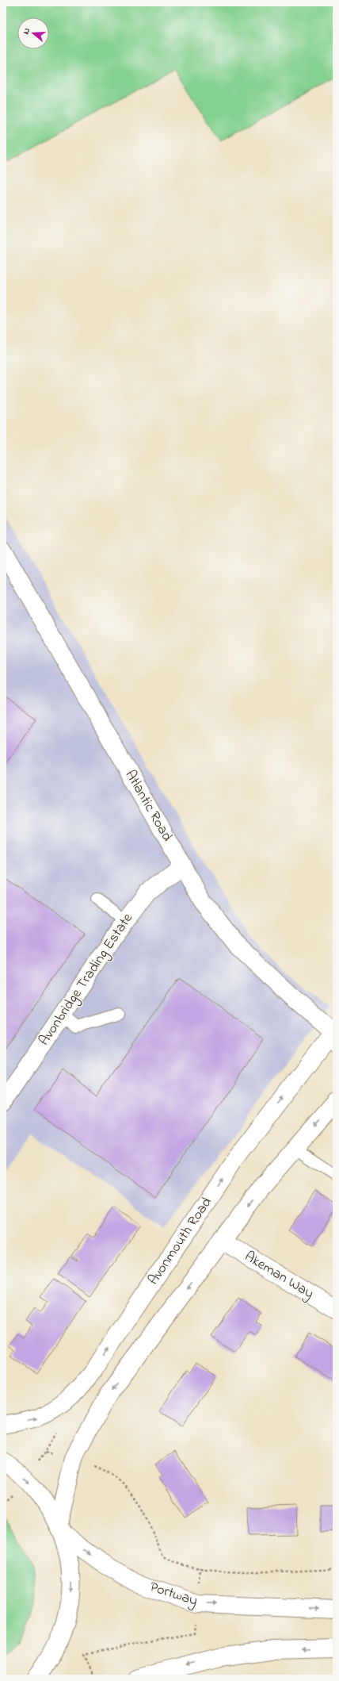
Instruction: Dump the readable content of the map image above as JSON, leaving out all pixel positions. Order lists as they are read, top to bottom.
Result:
{
  "streets": {
    "main road": [
      "Atlantic Road",
      "Avonbridge Trading Estate",
      "Avonmouth Road",
      "Akeman Way",
      "Portway"
    ]
  },
  "crossings": [
    ["Atlantic Road", "Avonbridge Trading Estate"],
    ["Atlantic Road", "Avonmouth Road"]
  ],
  "north": "left"
}
